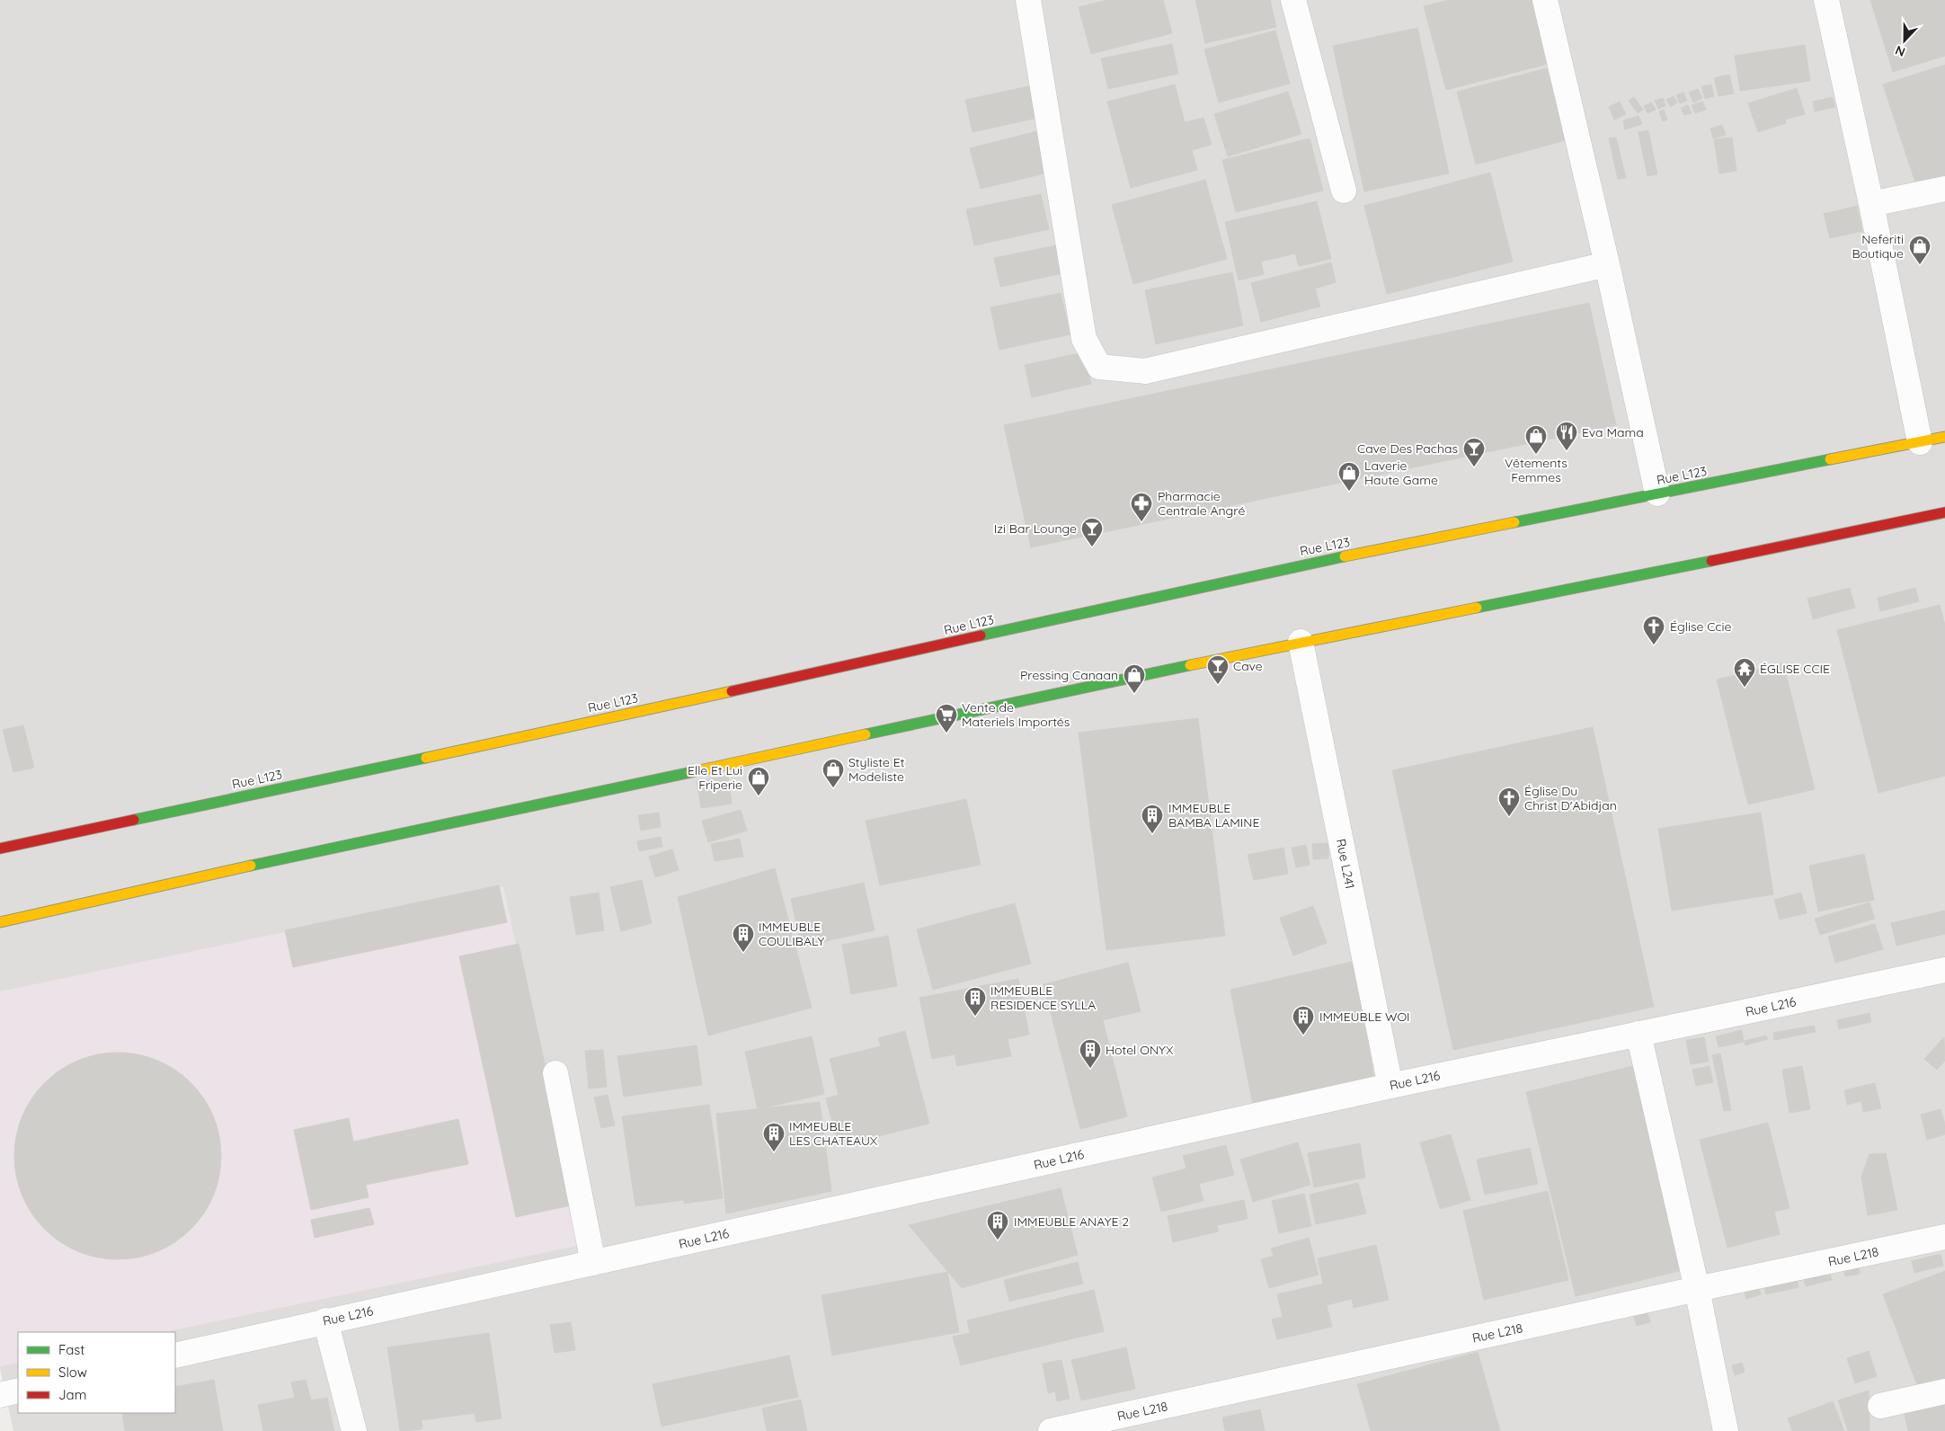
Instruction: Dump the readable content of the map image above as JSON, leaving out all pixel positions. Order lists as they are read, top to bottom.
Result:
{
  "streets": {
    "main road": ["Rue L123"],
    "street": ["Rue L241", "Rue L216", "Rue L218"]
  },
  "crossings": [
    ["Rue L241", "Rue L216"]
  ],
  "places": {
    "shop": [
      "Neferiti Boutique",
      "Vêtements Femmes",
      "Laverie Haute Game",
      "Pressing Canaan",
      "Styliste Et Modeliste",
      "Elle Et Lui Friperie"
    ],
    "restaurant": ["Eva Mama"],
    "bar": ["Cave Des Pachas", "Izi Bar Lounge", "Cave"],
    "pharmacy": ["Pharmacie Centrale Angré"],
    "church": ["Église Ccie", "Église Du Christ D'Abidjan"],
    "temple": ["ÉGLISE CCIE"],
    "supermarket": ["Vente de Materiels Importés"],
    "building": [
      "IMMEUBLE BAMBA LAMINE",
      "IMMEUBLE COULIBALY",
      "IMMEUBLE RESIDENCE SYLLA",
      "IMMEUBLE WOI",
      "Hotel ONYX",
      "IMMEUBLE LES CHATEAUX",
      "IMMEUBLE ANAYE 2"
    ]
  },
  "legend": ["Fast", "Slow", "Jam"],
  "north": "bottom"
}
